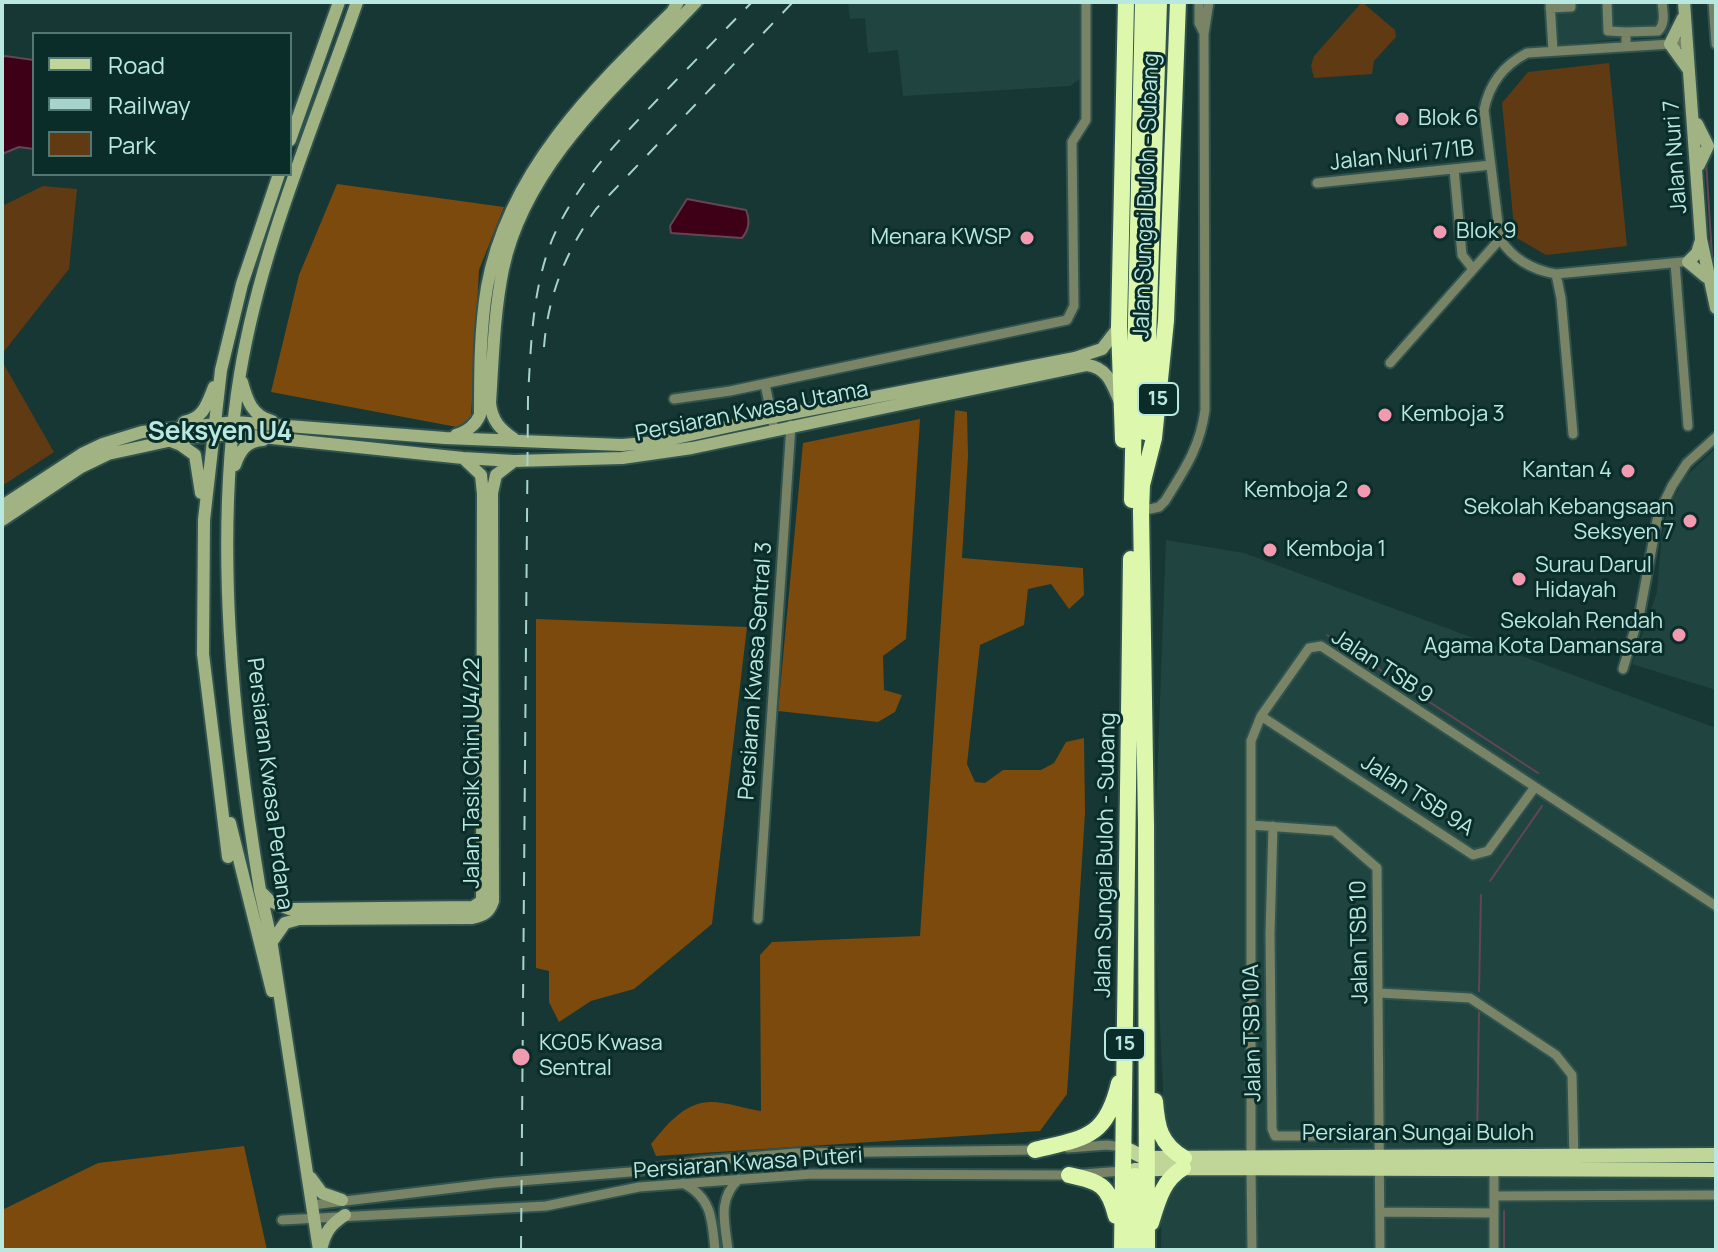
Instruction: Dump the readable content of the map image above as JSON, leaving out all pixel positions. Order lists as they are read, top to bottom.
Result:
{
  "streets": {
    "highway": ["Jalan Sungai Buloh - Subang", "15"],
    "main road": ["Persiaran Sungai Buloh"],
    "street": [
      "Jalan Nuri 7/1B",
      "Jalan Nuri 7",
      "Persiaran Kwasa Utama",
      "Jalan TSB 9",
      "Persiaran Kwasa Sentral 3",
      "Jalan Tasik Chini U4/22",
      "Persiaran Kwasa Perdana",
      "Jalan TSB 9A",
      "Jalan TSB 10",
      "Jalan TSB 10A",
      "Persiaran Kwasa Puteri"
    ]
  },
  "crossings": [
    ["Jalan Nuri 7/1B", "Jalan Nuri 7"],
    ["Jalan Sungai Buloh - Subang", "Persiaran Kwasa Utama"],
    ["Jalan Sungai Buloh - Subang", "Persiaran Sungai Buloh"],
    ["Jalan Sungai Buloh - Subang", "Persiaran Kwasa Puteri"],
    ["Persiaran Kwasa Utama", "Persiaran Kwasa Sentral 3"],
    ["Persiaran Kwasa Utama", "Jalan Tasik Chini U4/22"],
    ["Persiaran Kwasa Utama", "Persiaran Kwasa Perdana"],
    ["Jalan TSB 9", "Jalan TSB 9A"],
    ["Jalan TSB 9", "Jalan TSB 10"],
    ["Jalan TSB 9", "Persiaran Sungai Buloh"],
    ["Jalan Tasik Chini U4/22", "Persiaran Kwasa Perdana"],
    ["Persiaran Kwasa Perdana", "Persiaran Kwasa Puteri"],
    ["Jalan TSB 10", "Jalan TSB 10A"],
    ["Jalan TSB 10", "Persiaran Sungai Buloh"],
    ["Persiaran Sungai Buloh", "Persiaran Kwasa Puteri"]
  ],
  "districts": ["Seksyen U4"],
  "places": [
    "Blok 6",
    "Blok 9",
    "Menara KWSP",
    "Kemboja 3",
    "Kantan 4",
    "Kemboja 2",
    "Sekolah Kebangsaan Seksyen 7",
    "Kemboja 1",
    "Surau Darul Hidayah",
    "Sekolah Rendah Agama Kota Damansara",
    "KG05 Kwasa Sentral"
  ],
  "legend": ["Road", "Railway", "Park"]
}
